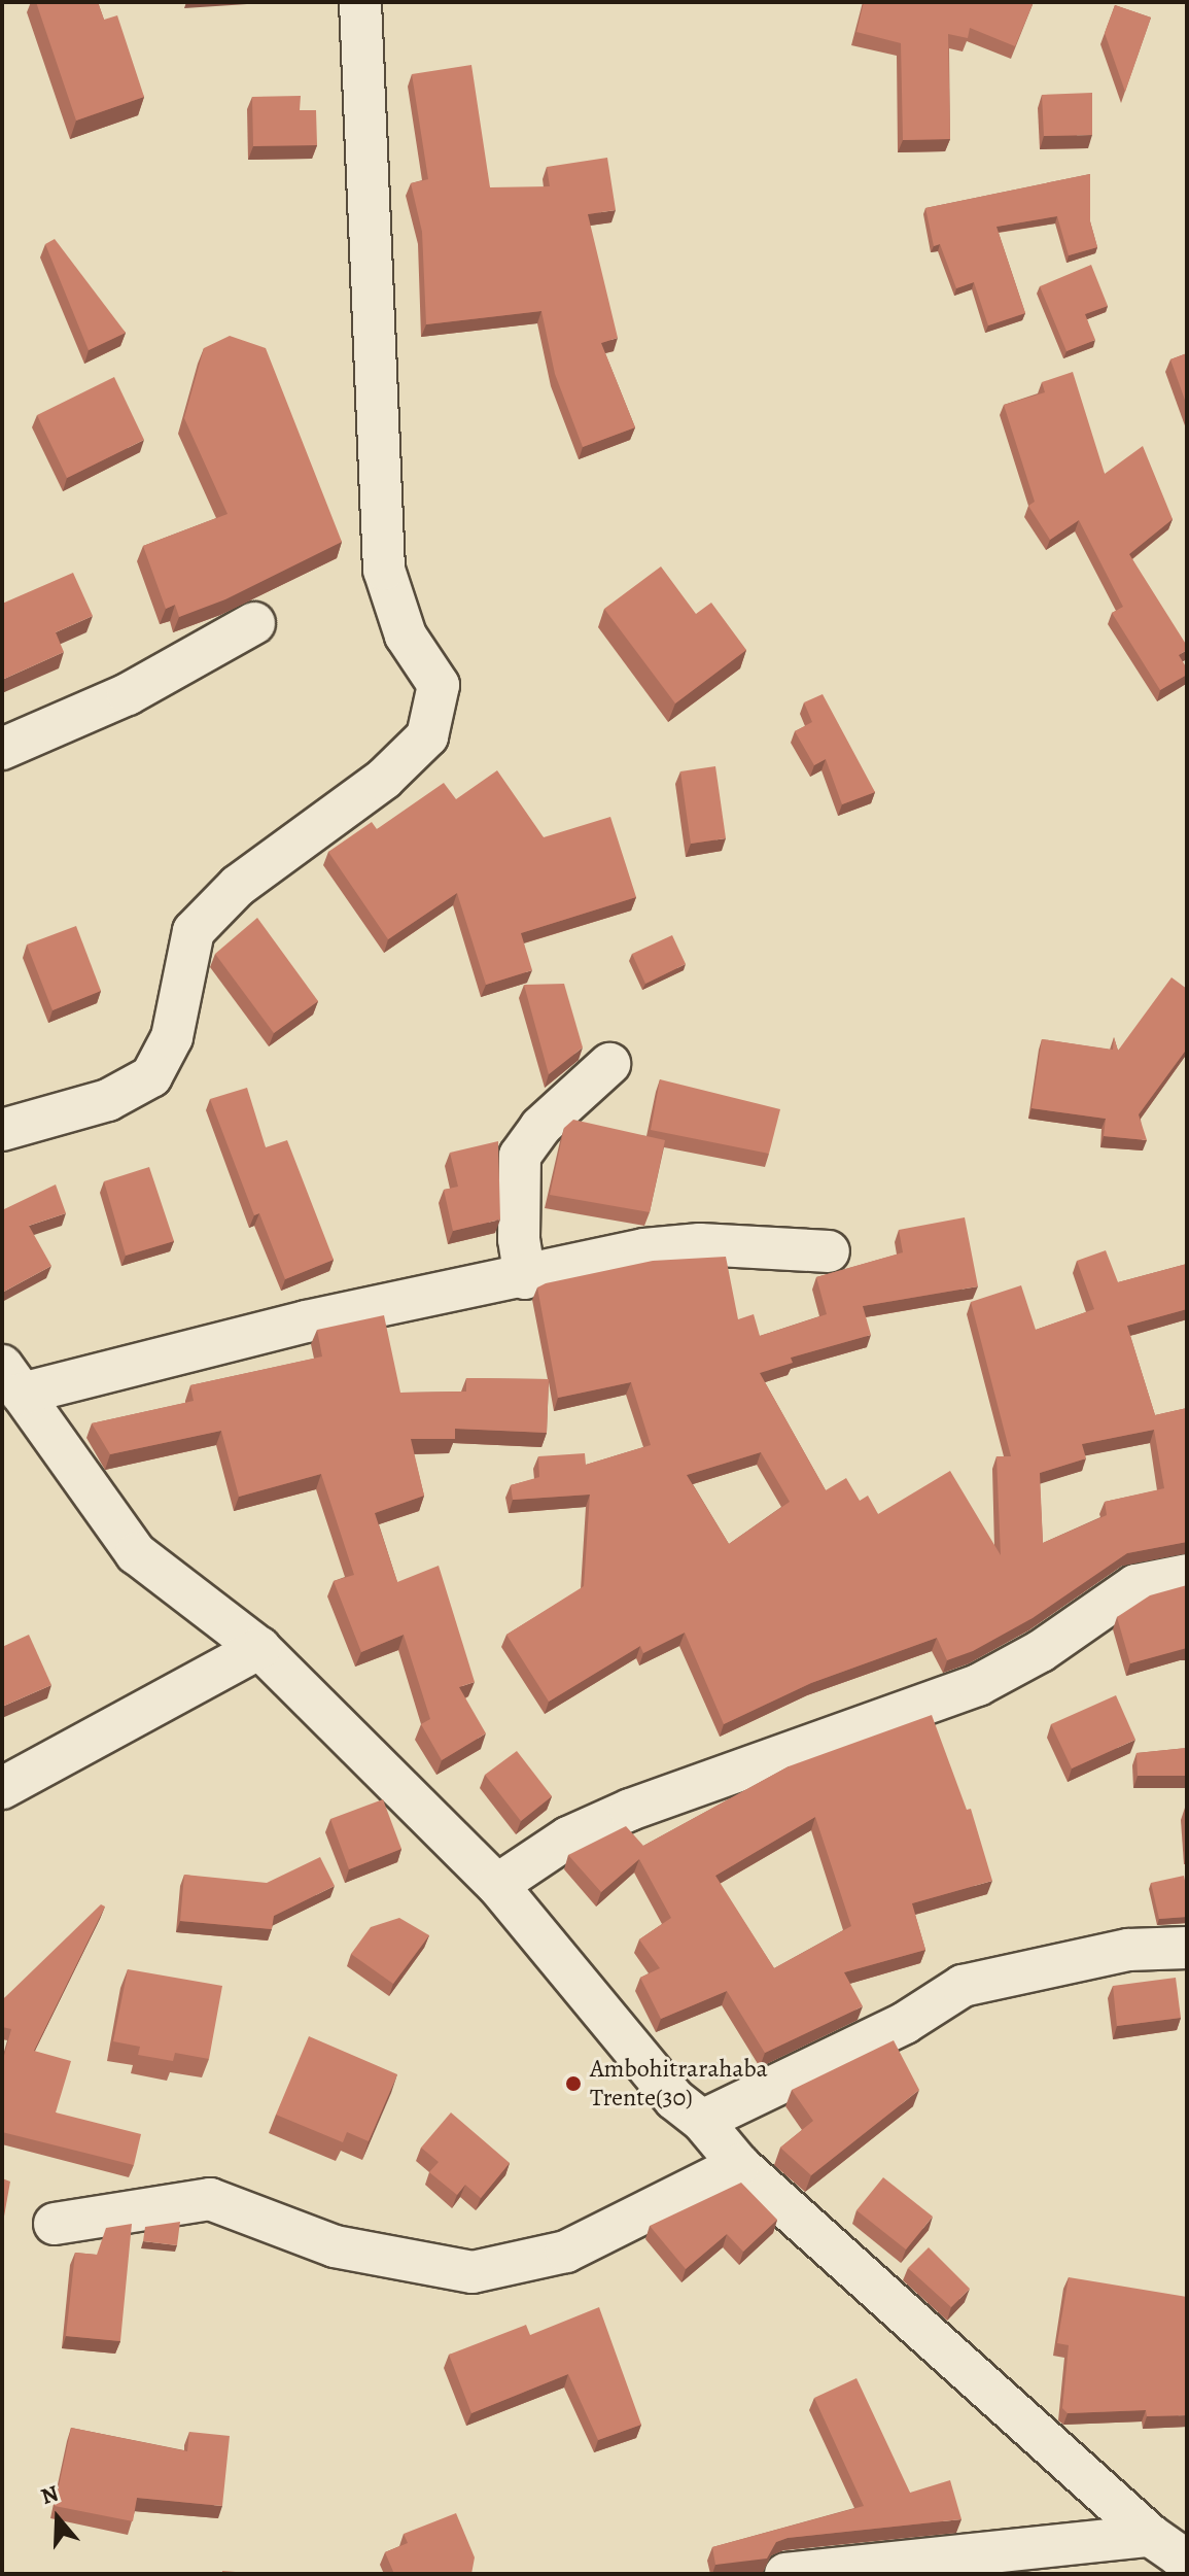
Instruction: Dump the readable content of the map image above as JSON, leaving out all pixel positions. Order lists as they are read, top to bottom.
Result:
{
  "places": ["Ambohitrarahaba Trente(30)"],
  "north": "top"
}
